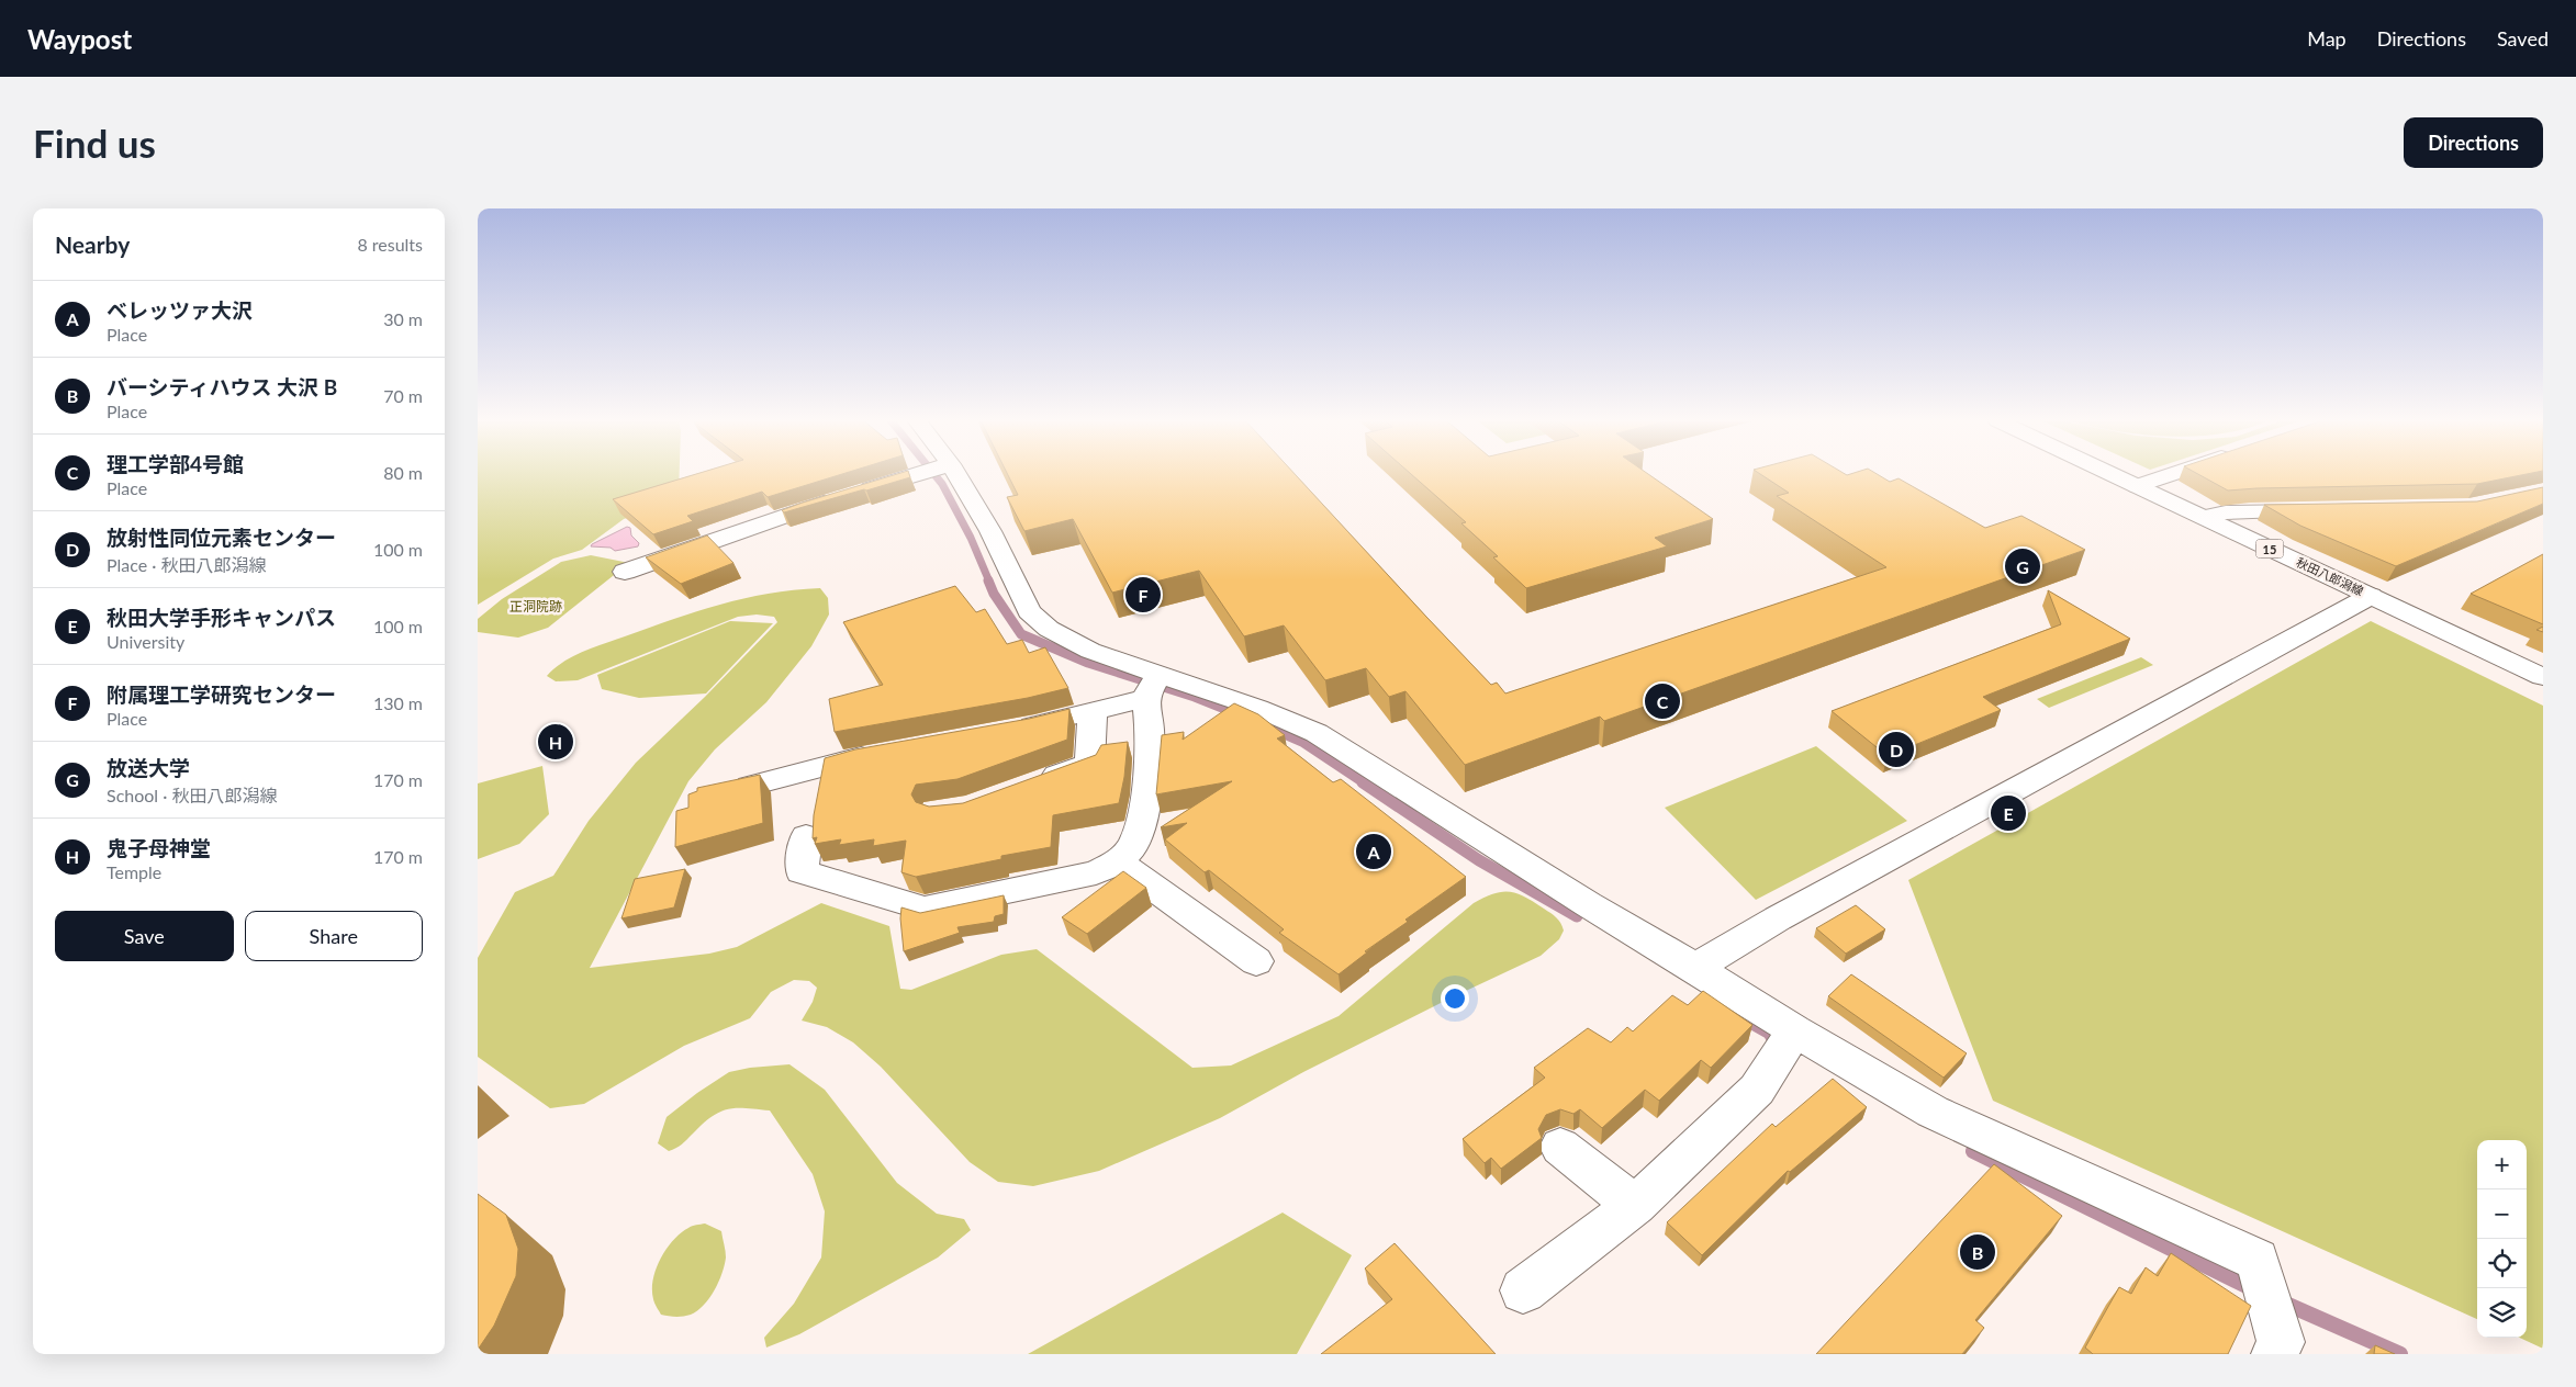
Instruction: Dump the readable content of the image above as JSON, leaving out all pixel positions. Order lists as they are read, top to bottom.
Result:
{
  "streets": {
    "street": ["15", "秋田八郎潟線"]
  },
  "parks": ["正洞院跡"],
  "page": {
    "header": "Waypost",
    "nav": ["Map", "Directions", "Saved"],
    "buttons": [
      "Directions",
      ["Save", "Share"]
    ],
    "title": "Find us",
    "heading": ["Nearby", "8 results"],
    "list": [
      {
        "mark": "A",
        "name": "ベレッツァ大沢",
        "note": "Place",
        "value": "30 m"
      },
      {
        "mark": "B",
        "name": "バーシティハウス 大沢 B",
        "note": "Place",
        "value": "70 m"
      },
      {
        "mark": "C",
        "name": "理工学部4号館",
        "note": "Place",
        "value": "80 m"
      },
      {
        "mark": "D",
        "name": "放射性同位元素センター",
        "note": "Place · 秋田八郎潟線",
        "value": "100 m"
      },
      {
        "mark": "E",
        "name": "秋田大学手形キャンパス",
        "note": "University",
        "value": "100 m"
      },
      {
        "mark": "F",
        "name": "附属理工学研究センター",
        "note": "Place",
        "value": "130 m"
      },
      {
        "mark": "G",
        "name": "放送大学",
        "note": "School · 秋田八郎潟線",
        "value": "170 m"
      },
      {
        "mark": "H",
        "name": "鬼子母神堂",
        "note": "Temple",
        "value": "170 m"
      }
    ],
    "pins": [
      "G",
      "F",
      "C",
      "H",
      "D",
      "E",
      "A",
      "B"
    ],
    "map_buttons": ["+", "−"]
  }
}
